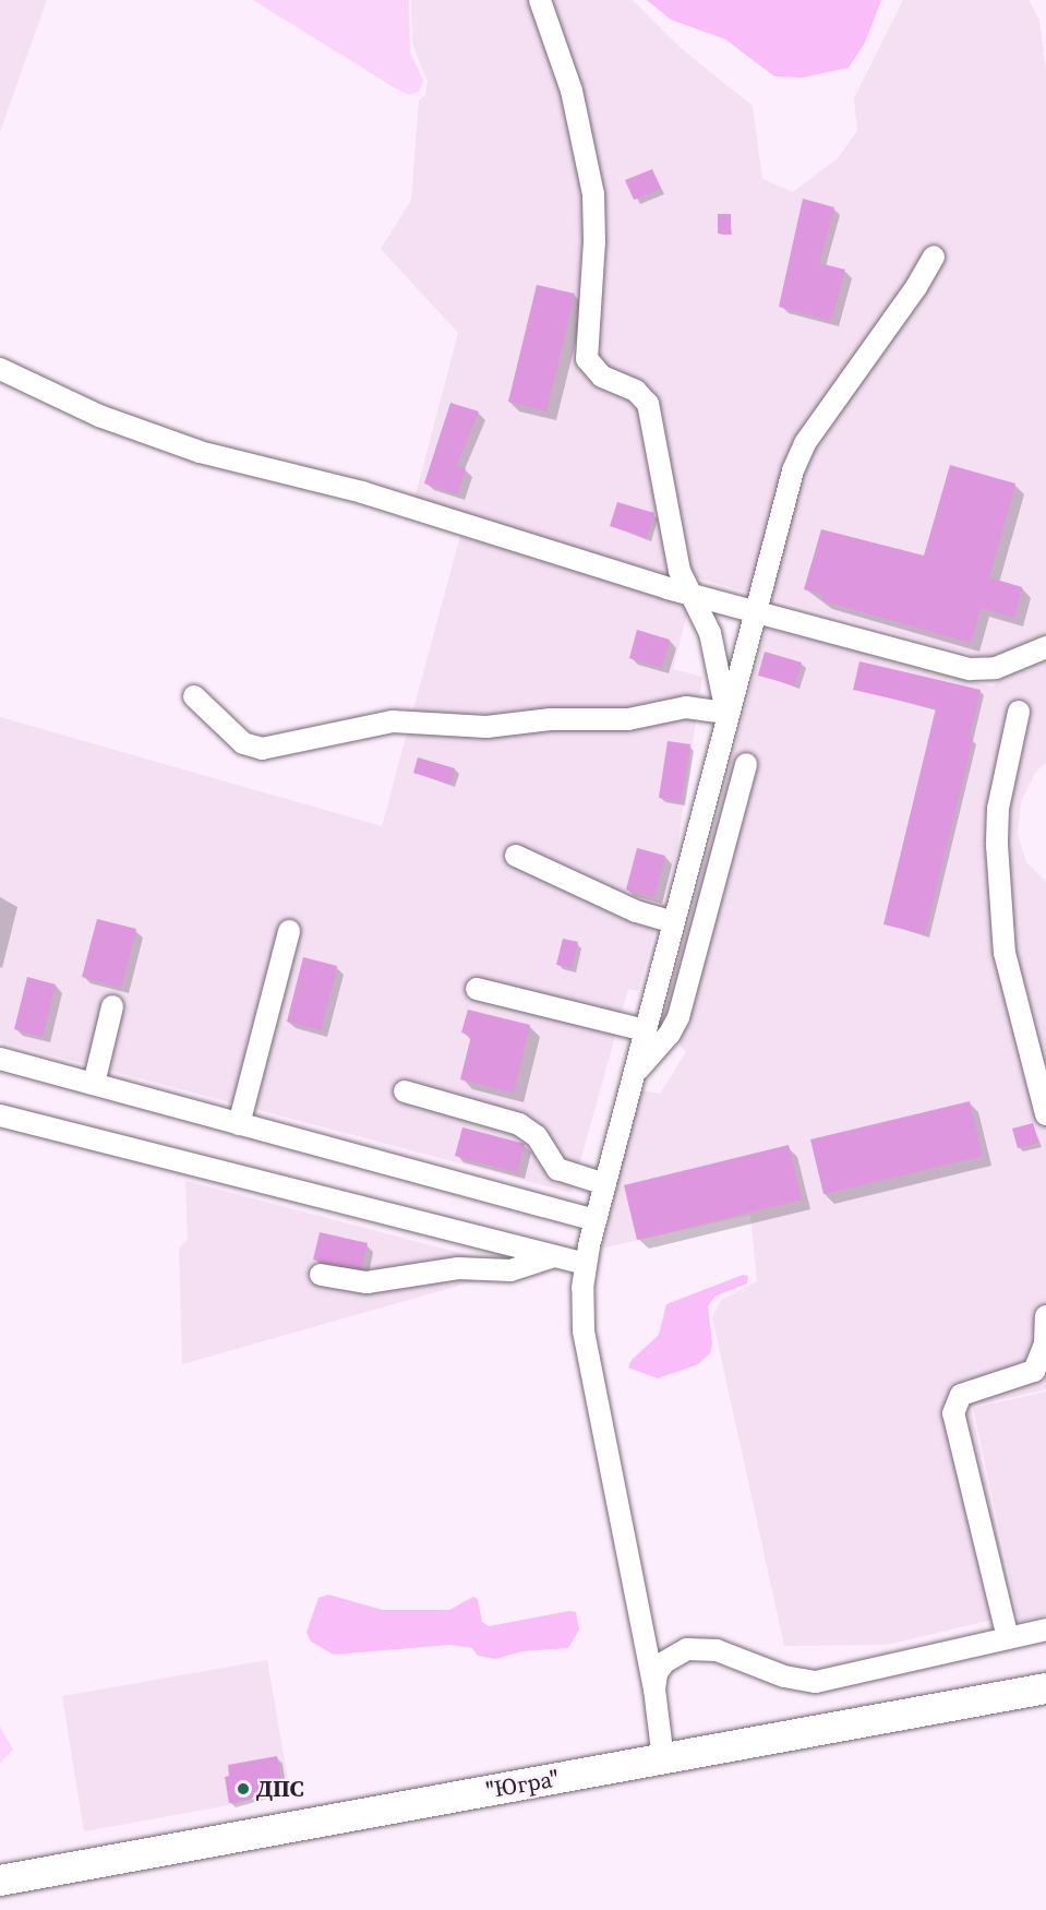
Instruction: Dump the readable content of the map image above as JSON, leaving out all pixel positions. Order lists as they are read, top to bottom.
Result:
{
  "streets": {
    "highway": ["\"Югра\""]
  },
  "places": ["ДПС"]
}
